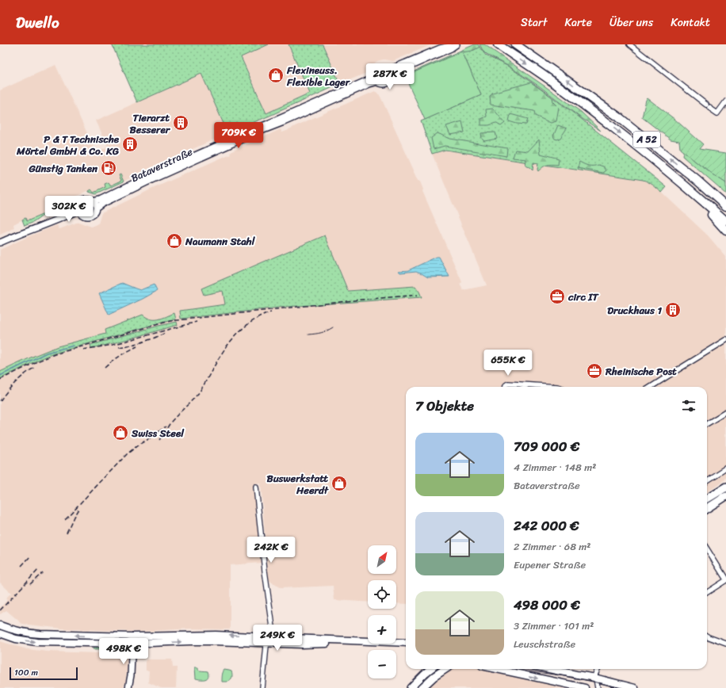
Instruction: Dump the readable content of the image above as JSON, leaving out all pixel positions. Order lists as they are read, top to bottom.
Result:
{
  "streets": {
    "highway": ["A 52"],
    "street": ["Bataverstraße"]
  },
  "places": {
    "shop": [
      "Flexineuss. Flexible Lager",
      "Naumann Stahl",
      "Swiss Steel",
      "Buswerkstatt Heerdt"
    ],
    "building": ["Tierarzt Besserer", "P & T Technische Mörtel GmbH & Co. KG", "Druckhaus 1"],
    "fuel station": ["Günstig Tanken"],
    "office": ["circ IT", "Rheinische Post"]
  },
  "scale_bar": "100 m",
  "north": "top right",
  "page": {
    "header": "Dwello",
    "nav": [
      "Start",
      "Karte",
      "Über uns",
      "Kontakt"
    ],
    "price": [
      "287K €",
      "709K €",
      "302K €",
      "655K €",
      "242K €",
      "249K €",
      "498K €"
    ],
    "heading": "7 Objekte",
    "list": [
      {
        "name": "709 000 €",
        "note": "4 Zimmer · 148 m² · Bataverstraße"
      },
      {
        "name": "242 000 €",
        "note": "2 Zimmer · 68 m² · Eupener Straße"
      },
      {
        "name": "498 000 €",
        "note": "3 Zimmer · 101 m² · Leuschstraße"
      }
    ],
    "map_buttons": ["+", "−"],
    "scale": "100 m"
  }
}
